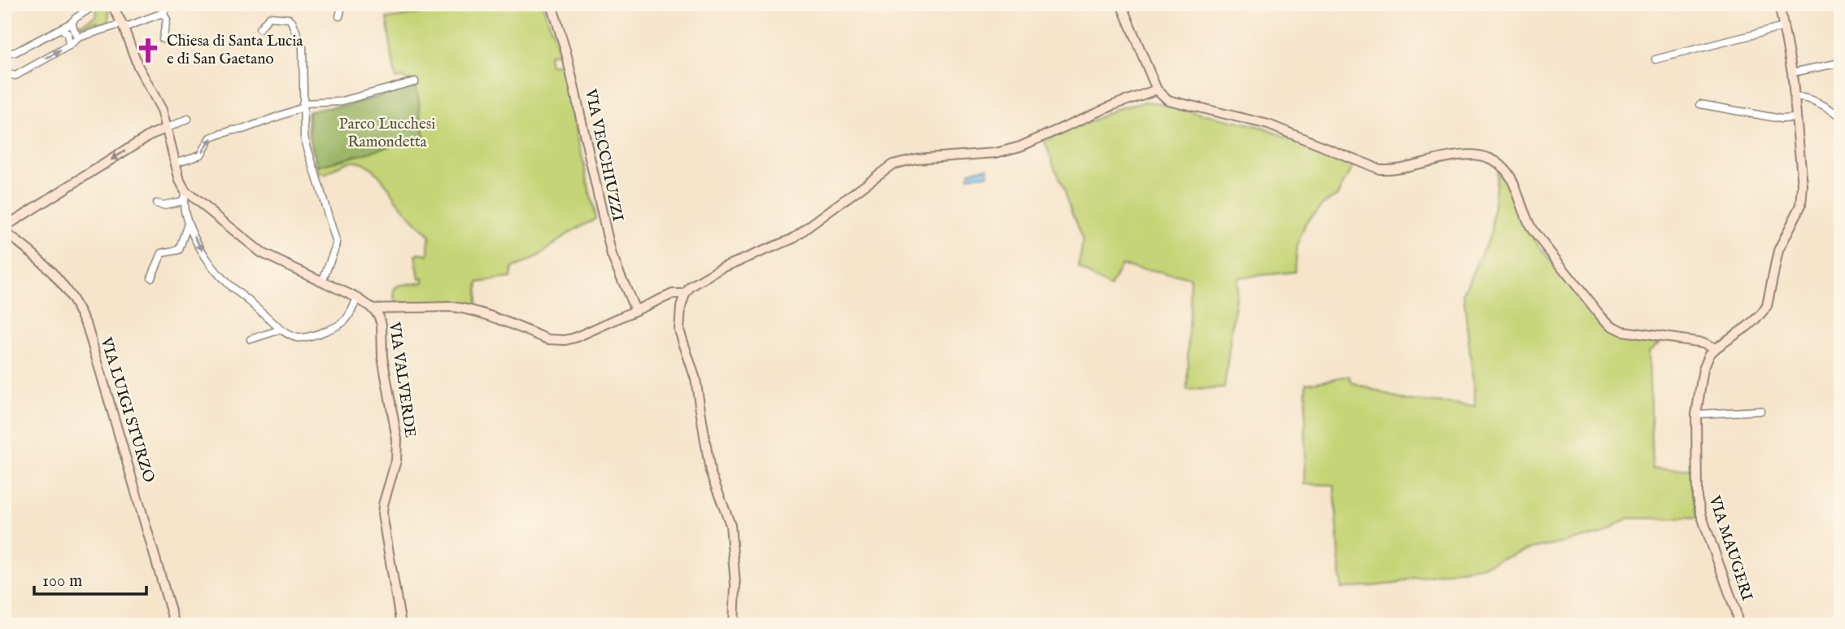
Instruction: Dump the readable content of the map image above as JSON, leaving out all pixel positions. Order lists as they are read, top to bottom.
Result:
{
  "streets": {
    "street": [
      "VIA VECCHIUZZI",
      "VIA VALVERDE",
      "VIA LUIGI STURZO",
      "VIA MAUGERI"
    ]
  },
  "parks": ["Parco Lucchesi Ramondetta"],
  "places": {
    "church": ["Chiesa di Santa Lucia e di San Gaetano"]
  },
  "scale_bar": "100 m"
}
